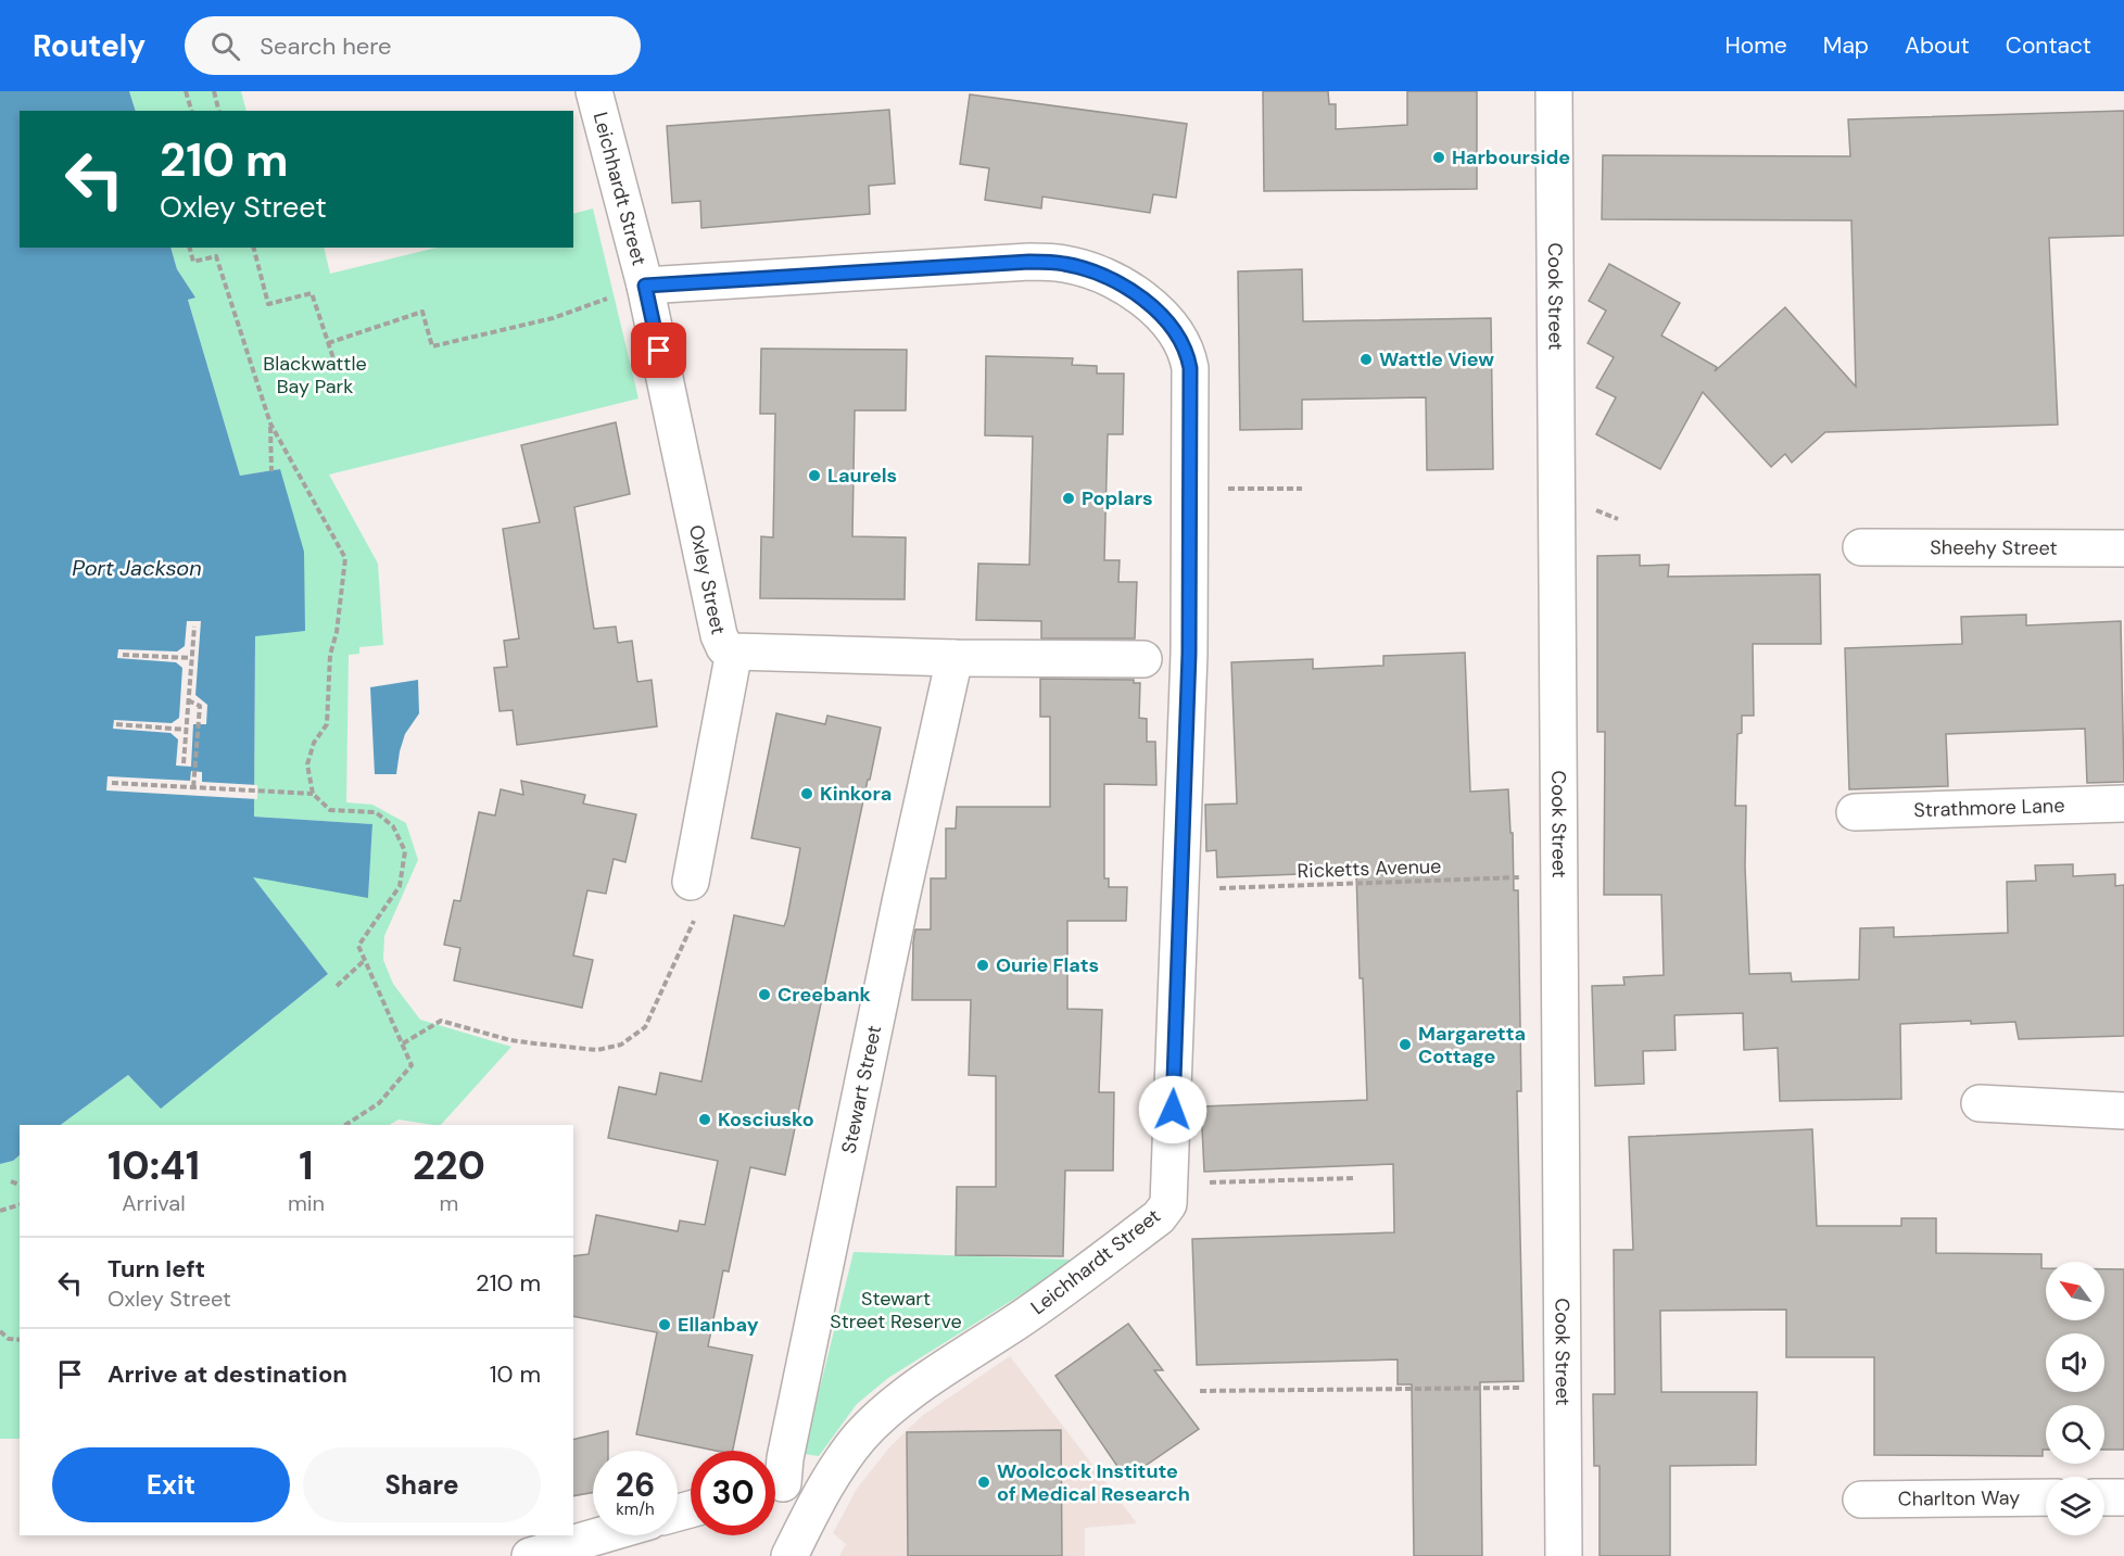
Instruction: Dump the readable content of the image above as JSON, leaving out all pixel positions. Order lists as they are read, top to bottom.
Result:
{
  "streets": {
    "street": [
      "Leichhardt Street",
      "Cook Street",
      "Sheehy Street",
      "Oxley Street",
      "Strathmore Lane",
      "Stewart Street",
      "Charlton Way"
    ],
    "path": ["Ricketts Avenue"]
  },
  "crossings": [
    ["Leichhardt Street", "Oxley Street"],
    ["Leichhardt Street", "Ricketts Avenue"],
    ["Leichhardt Street", "Stewart Street"],
    ["Cook Street", "Ricketts Avenue"],
    ["Oxley Street", "Stewart Street"]
  ],
  "water": ["Port Jackson"],
  "parks": ["Blackwattle Bay Park", "Stewart Street Reserve"],
  "places": [
    "Harbourside",
    "Wattle View",
    "Laurels",
    "Poplars",
    "Kinkora",
    "Ourie Flats",
    "Creebank",
    "Margaretta Cottage",
    "Kosciusko",
    "Ellanbay",
    "Woolcock Institute of Medical Research"
  ],
  "north": "top left",
  "page": {
    "header": "Routely",
    "search": "Search here",
    "nav": [
      "Home",
      "Map",
      "About",
      "Contact"
    ],
    "turn": ["210 m", "Oxley Street"],
    "eta": [
      "10:41",
      "Arrival",
      "1",
      "min",
      "220",
      "m"
    ],
    "list": [
      {
        "name": "Turn left",
        "note": "Oxley Street",
        "value": "210 m"
      },
      {
        "name": "Arrive at destination",
        "value": "10 m"
      }
    ],
    "buttons": ["Exit", "Share"],
    "speed": "26 km/h",
    "limit": "30"
  }
}
